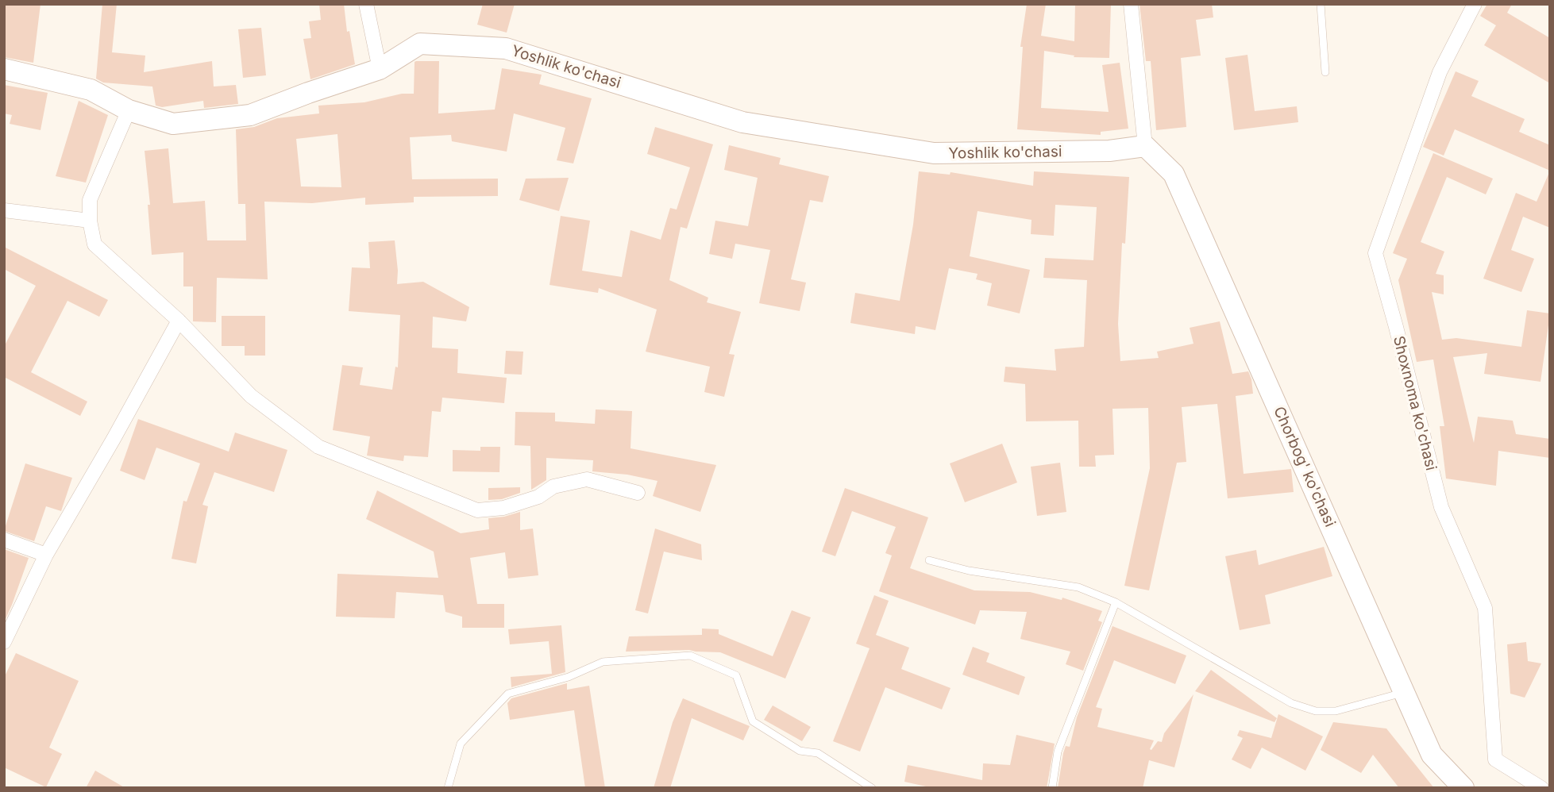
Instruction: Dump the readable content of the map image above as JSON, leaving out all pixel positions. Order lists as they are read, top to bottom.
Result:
{
  "streets": {
    "street": ["Yoshlik ko'chasi", "Shoxnoma ko'chasi", "Chorbog' ko'chasi"]
  },
  "crossings": [
    ["Yoshlik ko'chasi", "Chorbog' ko'chasi"]
  ]
}
